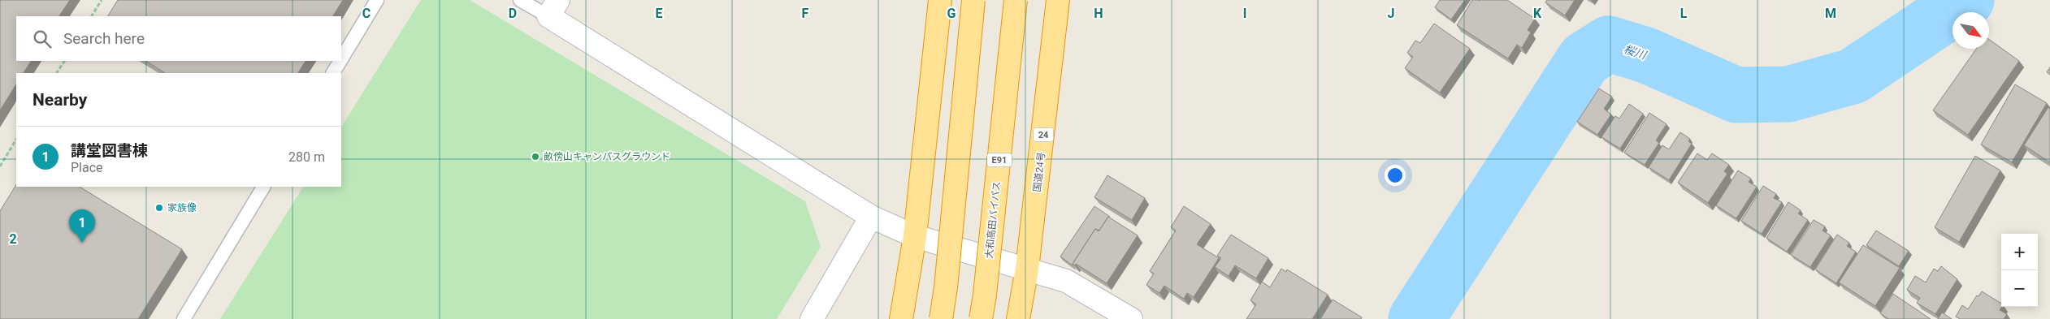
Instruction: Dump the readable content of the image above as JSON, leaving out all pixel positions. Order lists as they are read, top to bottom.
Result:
{
  "streets": {
    "highway": [
      "24",
      "E91",
      "国道24号",
      "大和高田バイパス"
    ]
  },
  "water": ["桜川"],
  "places": ["畝傍山キャンパスグラウンド", "家族像"],
  "north": "bottom right",
  "page": {
    "search": "Search here",
    "heading": "Nearby",
    "list": [
      {
        "mark": "1",
        "name": "講堂図書棟",
        "note": "Place",
        "value": "280 m"
      }
    ],
    "pins": "1",
    "map_buttons": ["+", "−"]
  },
  "grid": {
    "columns": [
      "C",
      "D",
      "E",
      "F",
      "G",
      "H",
      "I",
      "J",
      "K",
      "L",
      "M"
    ],
    "rows": ["2"]
  }
}
